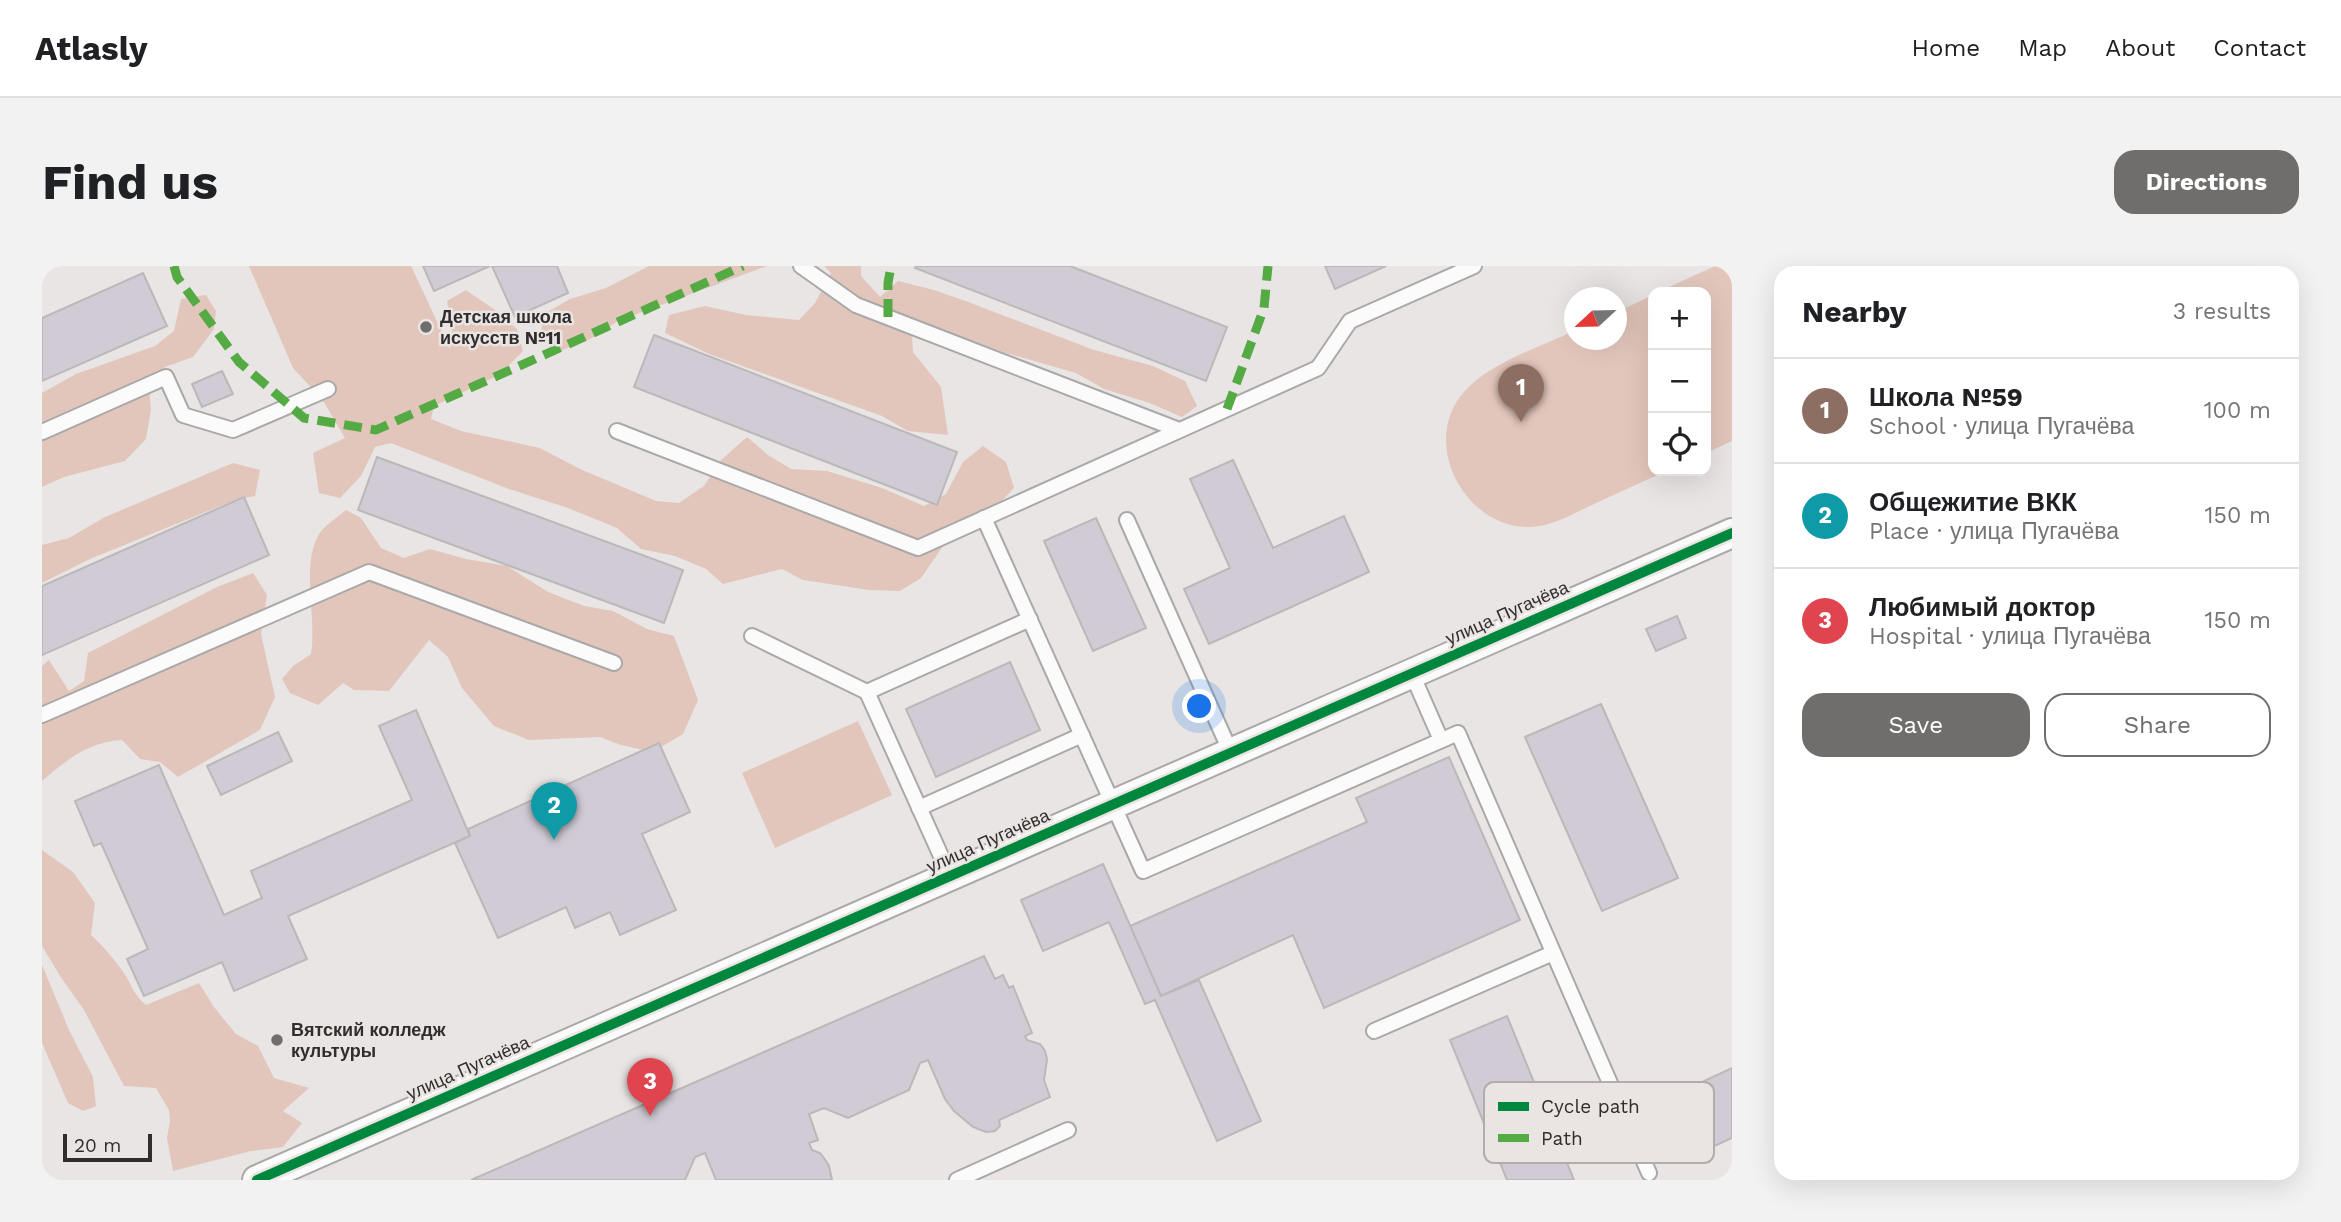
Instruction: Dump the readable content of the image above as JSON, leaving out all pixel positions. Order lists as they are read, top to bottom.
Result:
{
  "streets": {
    "street": ["улица Пугачёва"]
  },
  "places": ["Детская школа искусств №11", "Вятский колледж культуры"],
  "legend": ["Cycle path", "Path"],
  "scale_bar": "20 m",
  "north": "left",
  "page": {
    "header": "Atlasly",
    "nav": [
      "Home",
      "Map",
      "About",
      "Contact"
    ],
    "buttons": [
      "Directions",
      ["Save", "Share"]
    ],
    "title": "Find us",
    "heading": ["Nearby", "3 results"],
    "map_buttons": ["+", "−"],
    "list": [
      {
        "mark": "1",
        "name": "Школа №59",
        "note": "School · улица Пугачёва",
        "value": "100 m"
      },
      {
        "mark": "2",
        "name": "Общежитие ВКК",
        "note": "Place · улица Пугачёва",
        "value": "150 m"
      },
      {
        "mark": "3",
        "name": "Любимый доктор",
        "note": "Hospital · улица Пугачёва",
        "value": "150 m"
      }
    ],
    "pins": ["1", "2", "3"],
    "scale": "20 m"
  }
}
